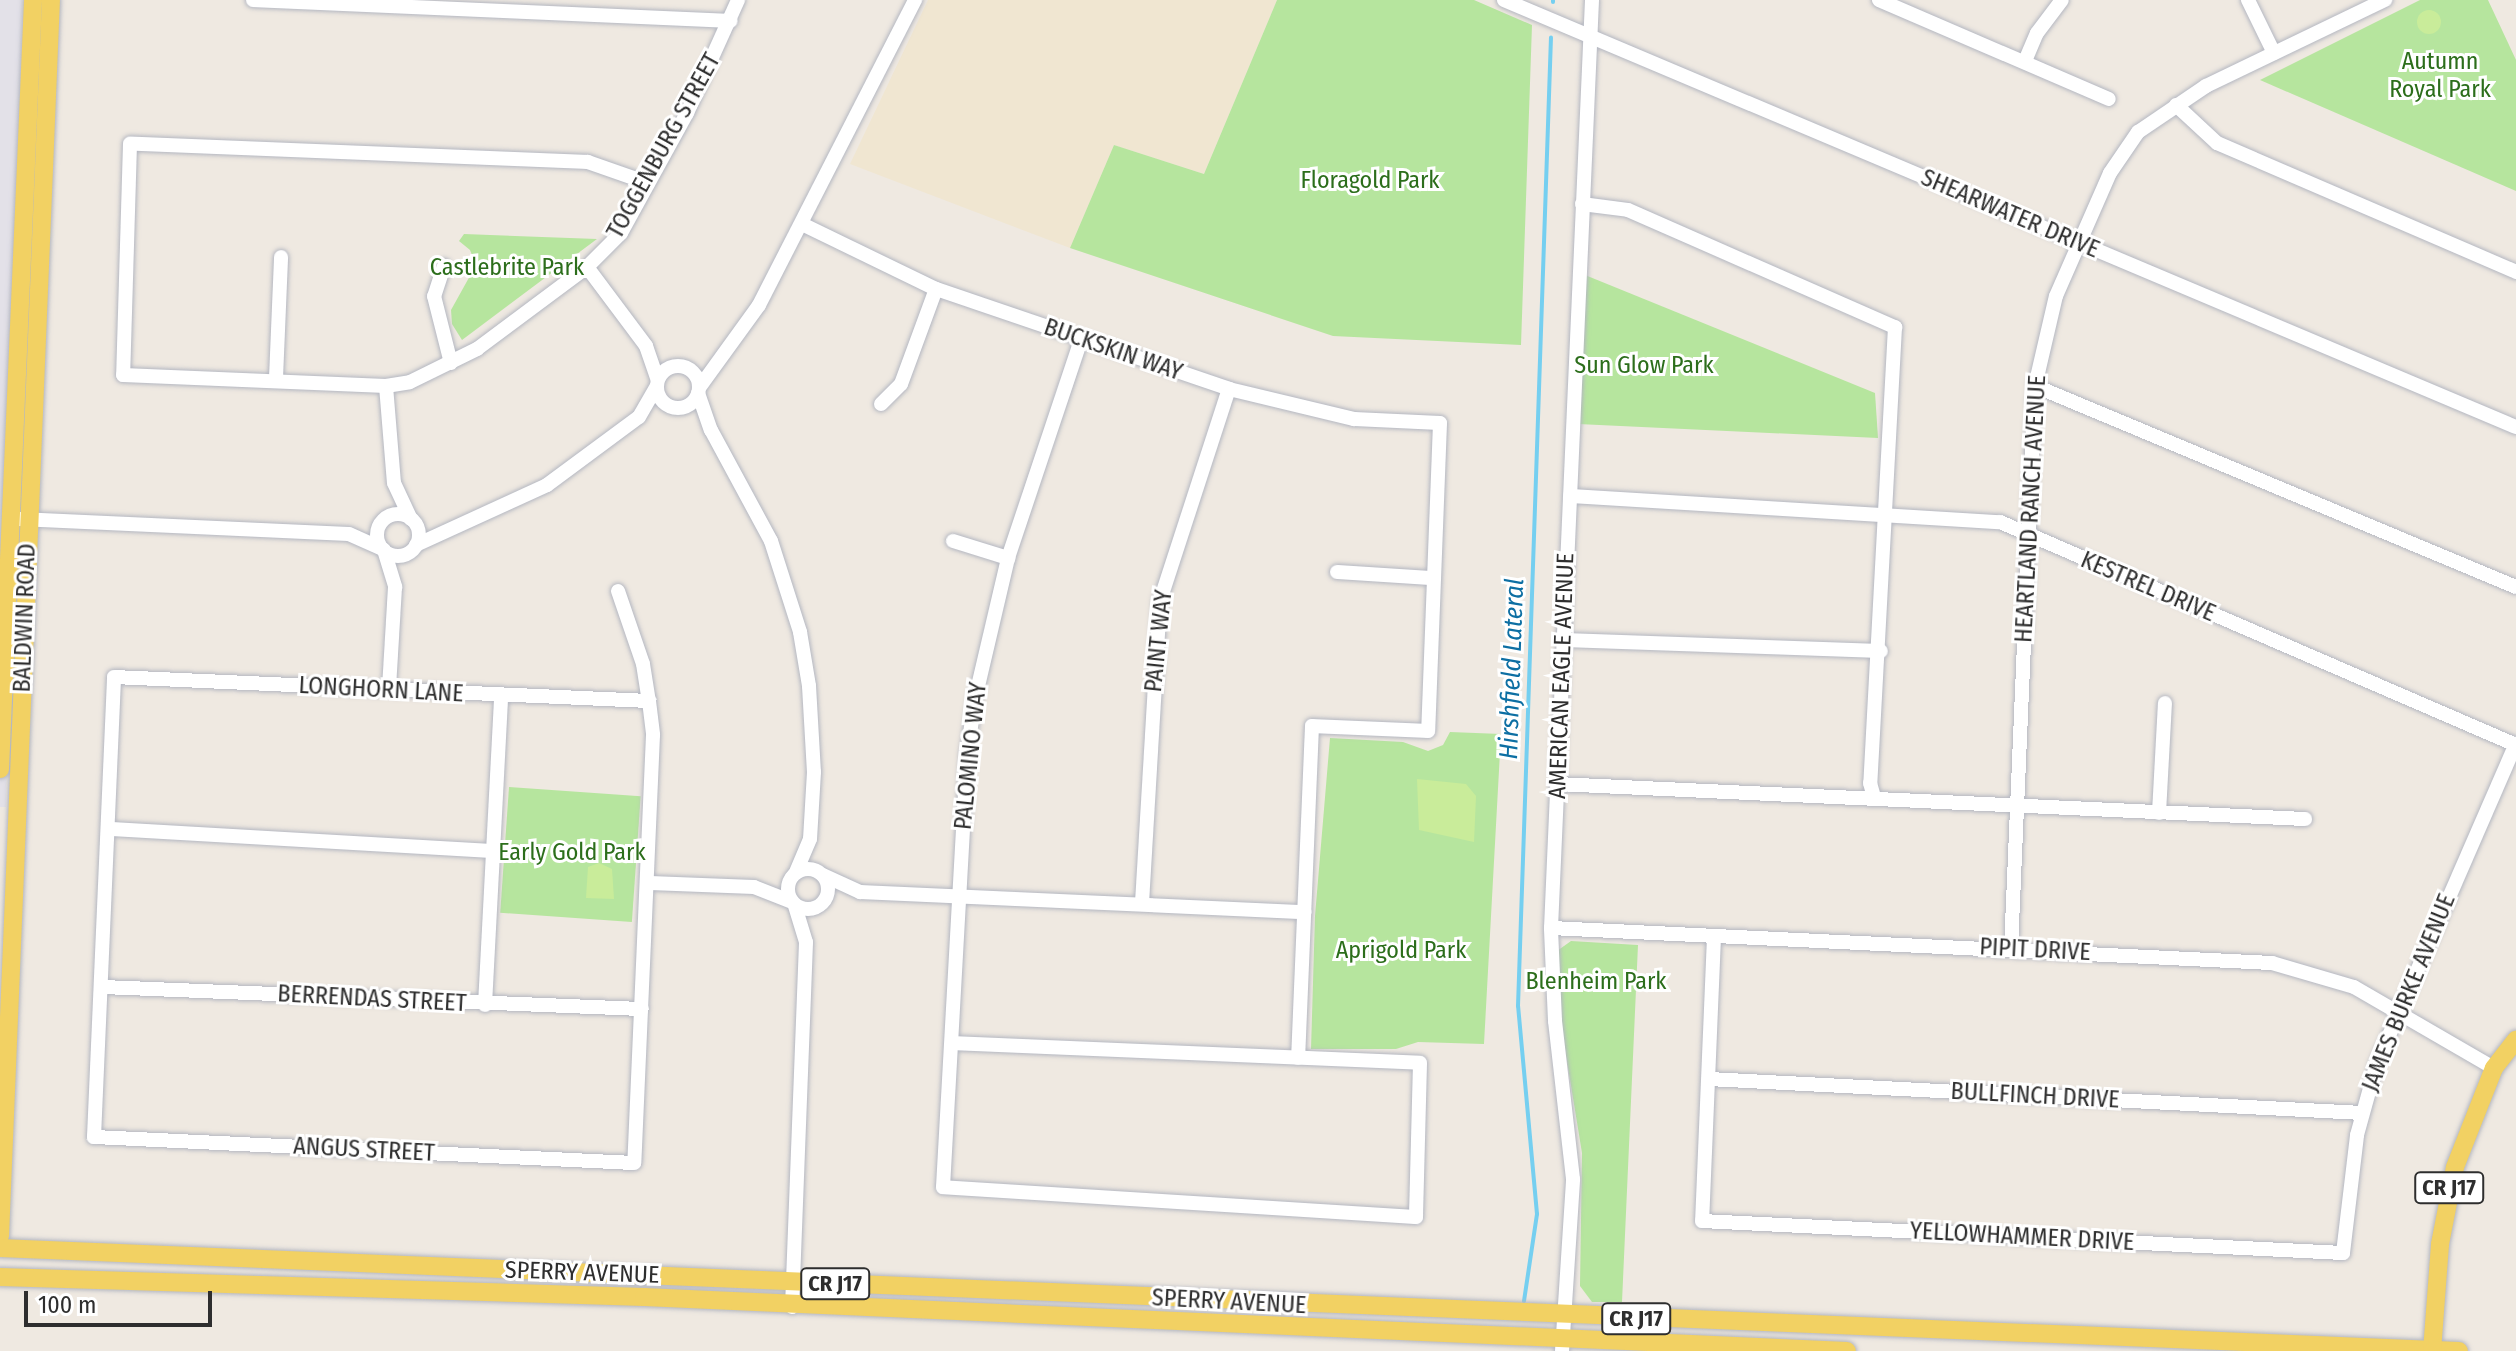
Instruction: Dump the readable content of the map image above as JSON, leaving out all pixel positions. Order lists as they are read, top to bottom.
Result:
{
  "streets": {
    "main road": ["BALDWIN ROAD", "CR J17", "SPERRY AVENUE"],
    "street": [
      "TOGGENBURG STREET",
      "SHEARWATER DRIVE",
      "BUCKSKIN WAY",
      "HEARTLAND RANCH AVENUE",
      "KESTREL DRIVE",
      "PAINT WAY",
      "AMERICAN EAGLE AVENUE",
      "LONGHORN LANE",
      "PALOMINO WAY",
      "PIPIT DRIVE",
      "JAMES BURKE AVENUE",
      "BERRENDAS STREET",
      "BULLFINCH DRIVE",
      "ANGUS STREET",
      "YELLOWHAMMER DRIVE"
    ]
  },
  "crossings": [
    ["SHEARWATER DRIVE", "HEARTLAND RANCH AVENUE"],
    ["SHEARWATER DRIVE", "AMERICAN EAGLE AVENUE"],
    ["BUCKSKIN WAY", "PAINT WAY"],
    ["BUCKSKIN WAY", "PALOMINO WAY"],
    ["HEARTLAND RANCH AVENUE", "KESTREL DRIVE"],
    ["HEARTLAND RANCH AVENUE", "PIPIT DRIVE"],
    ["KESTREL DRIVE", "AMERICAN EAGLE AVENUE"],
    ["KESTREL DRIVE", "JAMES BURKE AVENUE"],
    ["AMERICAN EAGLE AVENUE", "PIPIT DRIVE"],
    ["AMERICAN EAGLE AVENUE", "SPERRY AVENUE"],
    ["PIPIT DRIVE", "JAMES BURKE AVENUE"],
    ["PIPIT DRIVE", "CR J17"],
    ["JAMES BURKE AVENUE", "BULLFINCH DRIVE"],
    ["JAMES BURKE AVENUE", "YELLOWHAMMER DRIVE"],
    ["BERRENDAS STREET", "ANGUS STREET"],
    ["BULLFINCH DRIVE", "YELLOWHAMMER DRIVE"],
    ["CR J17", "SPERRY AVENUE"]
  ],
  "water": ["Hirshfield Lateral"],
  "parks": [
    "Autumn Royal Park",
    "Floragold Park",
    "Castlebrite Park",
    "Sun Glow Park",
    "Early Gold Park",
    "Aprigold Park",
    "Blenheim Park"
  ],
  "scale_bar": "100 m"
}
